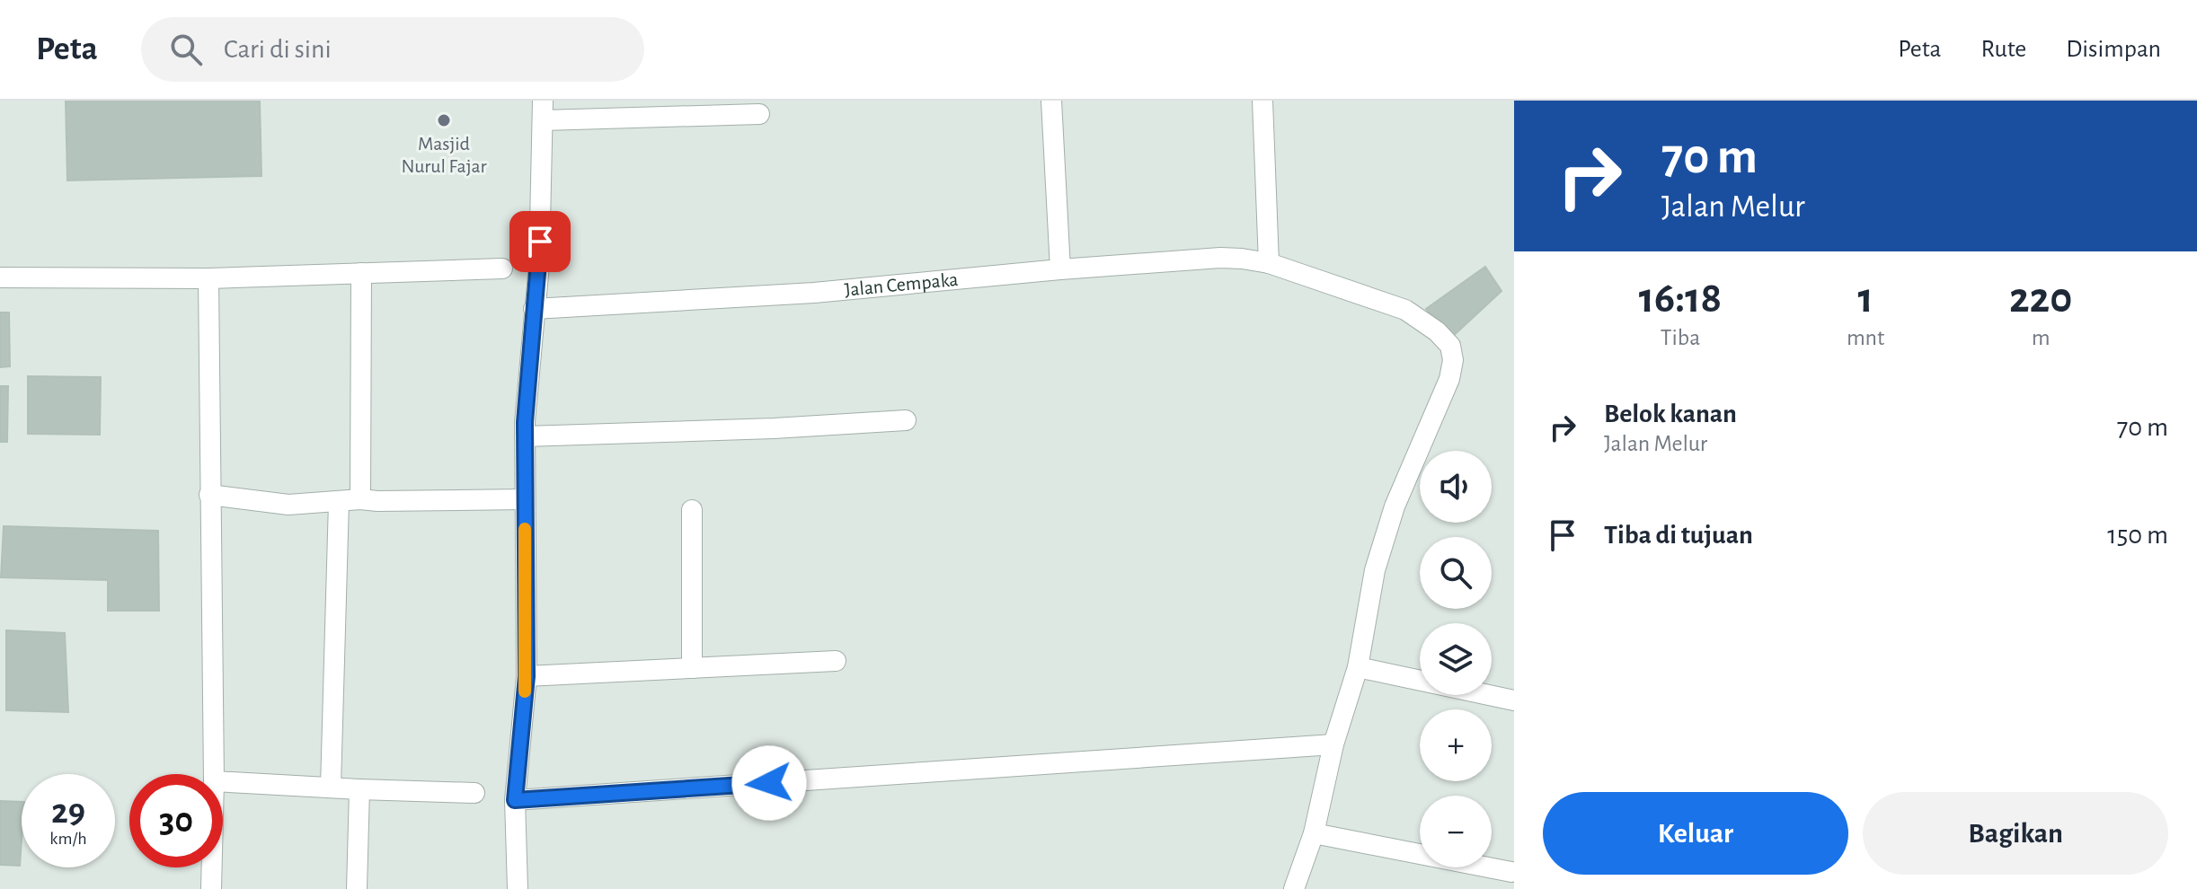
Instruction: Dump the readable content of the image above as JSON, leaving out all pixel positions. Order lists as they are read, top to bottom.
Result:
{
  "streets": {
    "street": ["Jalan Cempaka"]
  },
  "places": ["Masjid Nurul Fajar"],
  "page": {
    "header": "Peta",
    "search": "Cari di sini",
    "nav": ["Peta", "Rute", "Disimpan"],
    "turn": ["70 m", "Jalan Melur"],
    "eta": [
      "16:18",
      "Tiba",
      "1",
      "mnt",
      "220",
      "m"
    ],
    "list": [
      {
        "name": "Belok kanan",
        "note": "Jalan Melur",
        "value": "70 m"
      },
      {
        "name": "Tiba di tujuan",
        "value": "150 m"
      }
    ],
    "map_buttons": ["+", "−"],
    "speed": "29 km/h",
    "limit": "30",
    "buttons": ["Keluar", "Bagikan"]
  }
}
